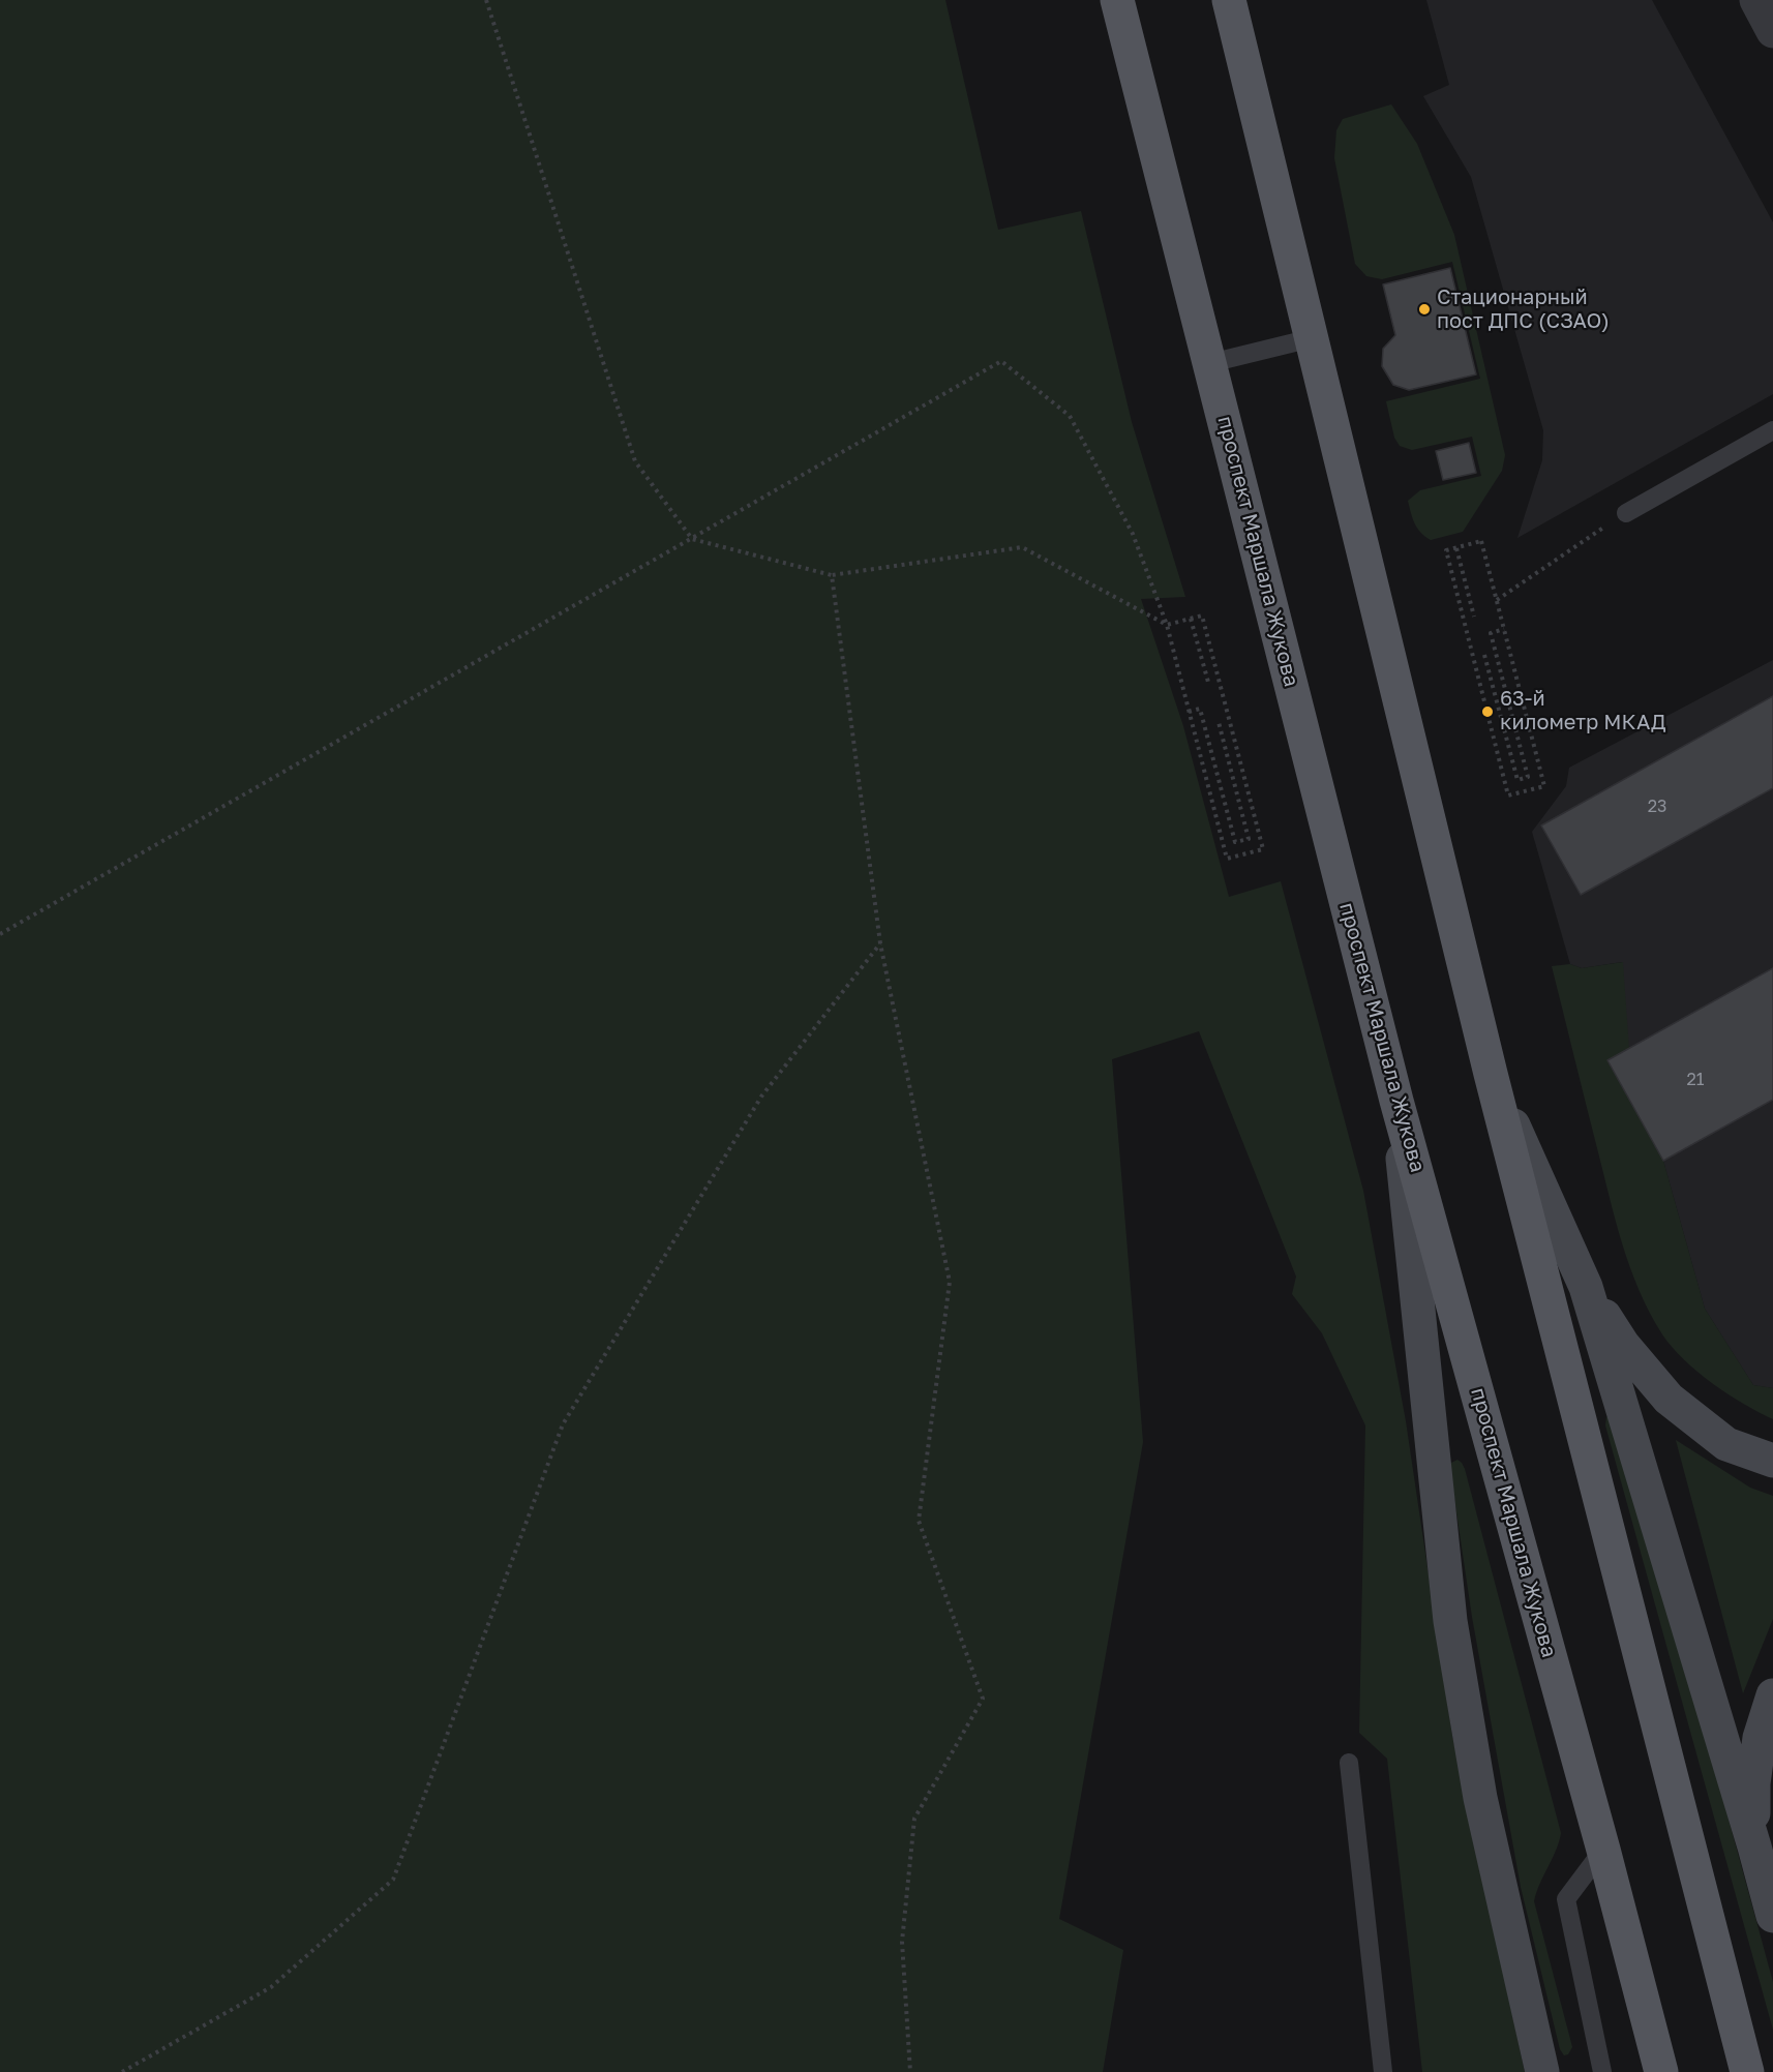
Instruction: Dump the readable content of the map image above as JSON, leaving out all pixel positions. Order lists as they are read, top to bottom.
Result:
{
  "streets": {
    "main road": ["проспект Маршала Жукова"]
  },
  "places": ["Стационарный пост ДПС (СЗАО)", "63-й километр МКАД"],
  "house_numbers": ["23", "21"]
}
